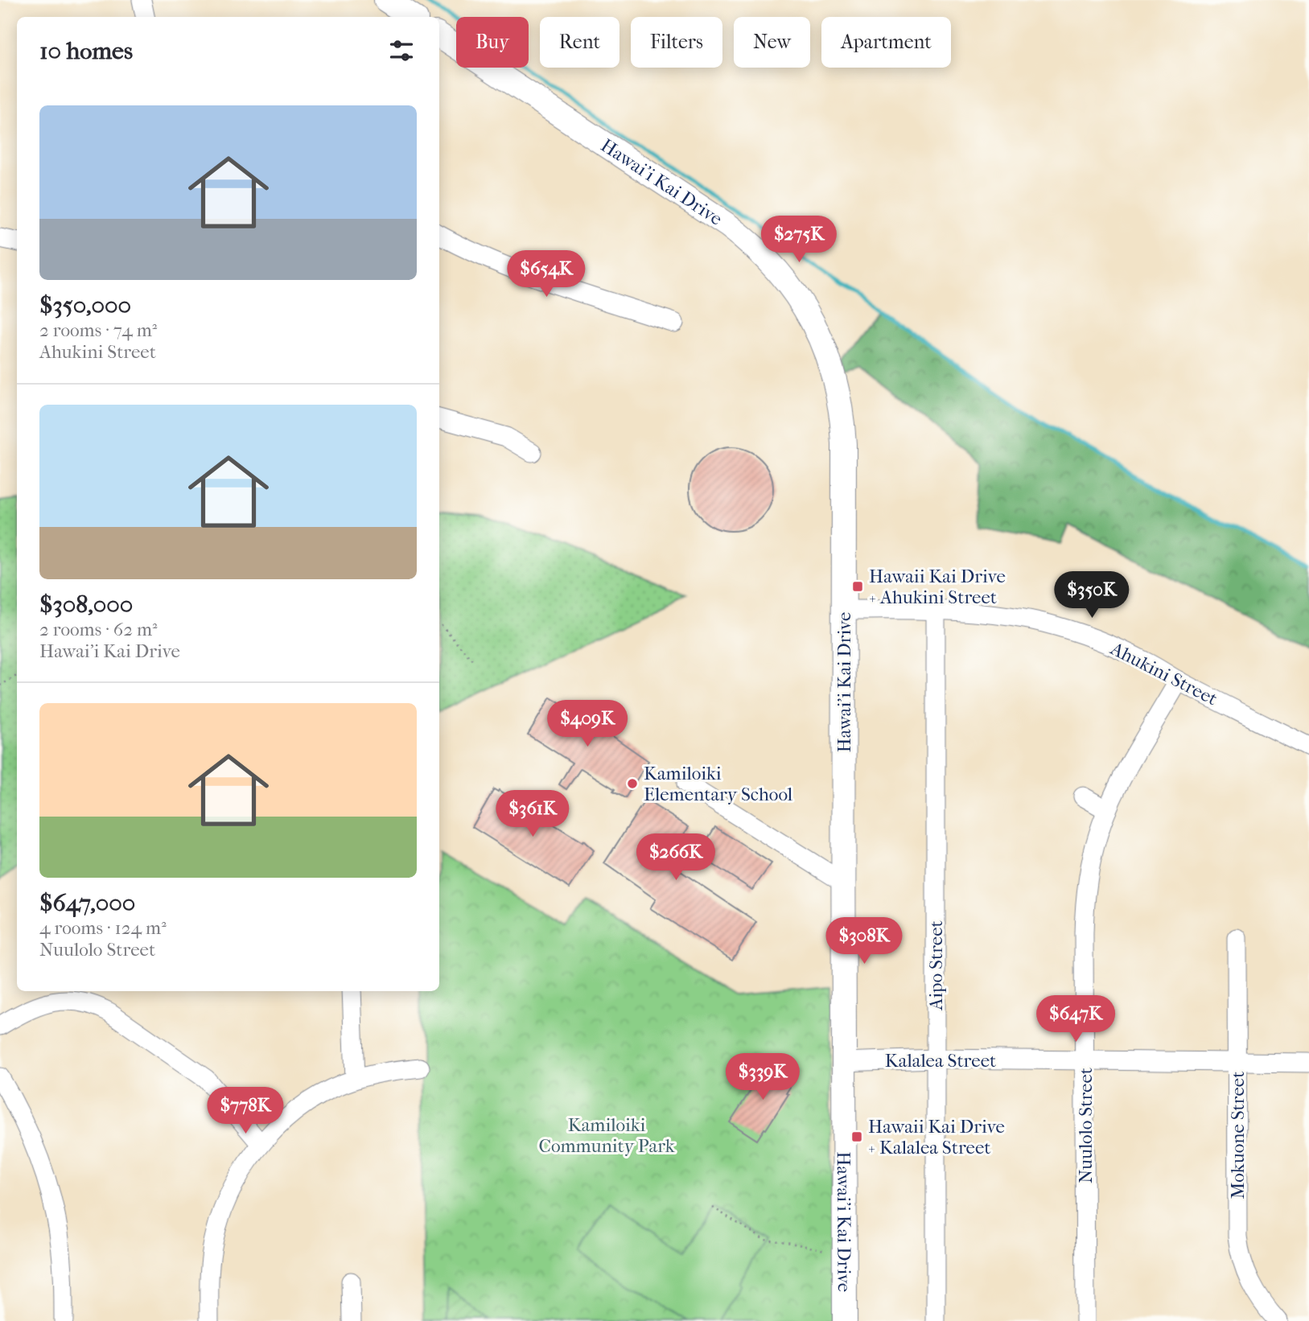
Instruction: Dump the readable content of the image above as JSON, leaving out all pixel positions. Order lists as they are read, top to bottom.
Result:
{
  "streets": {
    "main road": ["Hawai’i Kai Drive"],
    "street": [
      "Ahukini Street",
      "Aipo Street",
      "Kalalea Street",
      "Nuulolo Street",
      "Mokuone Street"
    ]
  },
  "crossings": [
    ["Hawai’i Kai Drive", "Ahukini Street"],
    ["Hawai’i Kai Drive", "Kalalea Street"],
    ["Ahukini Street", "Aipo Street"],
    ["Ahukini Street", "Nuulolo Street"],
    ["Aipo Street", "Kalalea Street"],
    ["Kalalea Street", "Nuulolo Street"],
    ["Kalalea Street", "Mokuone Street"]
  ],
  "parks": ["Kamiloiki Community Park"],
  "places": {
    "transit": ["Hawaii Kai Drive + Ahukini Street", "Hawaii Kai Drive + Kalalea Street"],
    "other": ["Kamiloiki Elementary School"]
  },
  "page": {
    "chip": [
      "Buy",
      "Rent",
      "Filters",
      "New",
      "Apartment"
    ],
    "heading": "10 homes",
    "list": [
      {
        "name": "$350,000",
        "note": "2 rooms · 74 m² · Ahukini Street"
      },
      {
        "name": "$308,000",
        "note": "2 rooms · 62 m² · Hawai’i Kai Drive"
      },
      {
        "name": "$647,000",
        "note": "4 rooms · 124 m² · Nuulolo Street"
      }
    ],
    "price": [
      "$275K",
      "$654K",
      "$350K",
      "$409K",
      "$361K",
      "$266K",
      "$308K",
      "$647K",
      "$339K",
      "$778K"
    ]
  }
}
